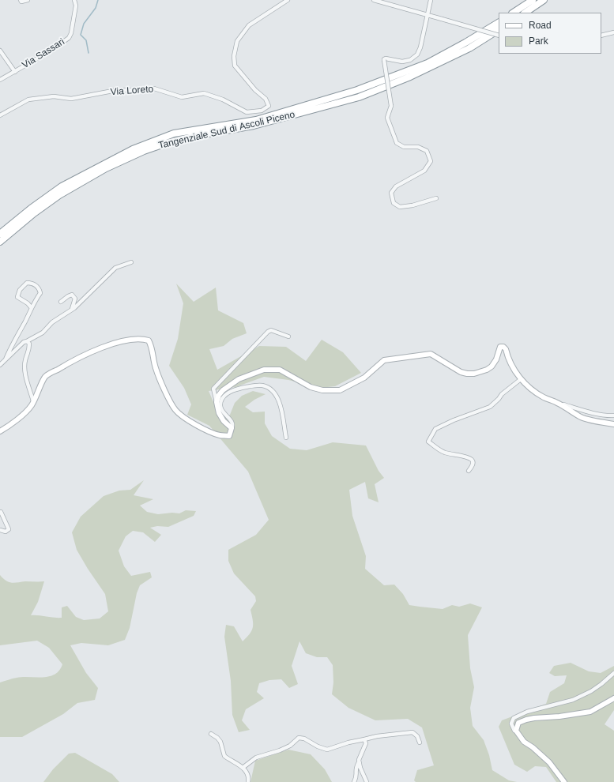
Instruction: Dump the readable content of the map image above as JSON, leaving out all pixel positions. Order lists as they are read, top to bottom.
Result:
{
  "streets": {
    "highway": ["Tangenziale Sud di Ascoli Piceno"],
    "street": ["Via Sassari", "Via Loreto"]
  },
  "legend": ["Road", "Park"]
}
